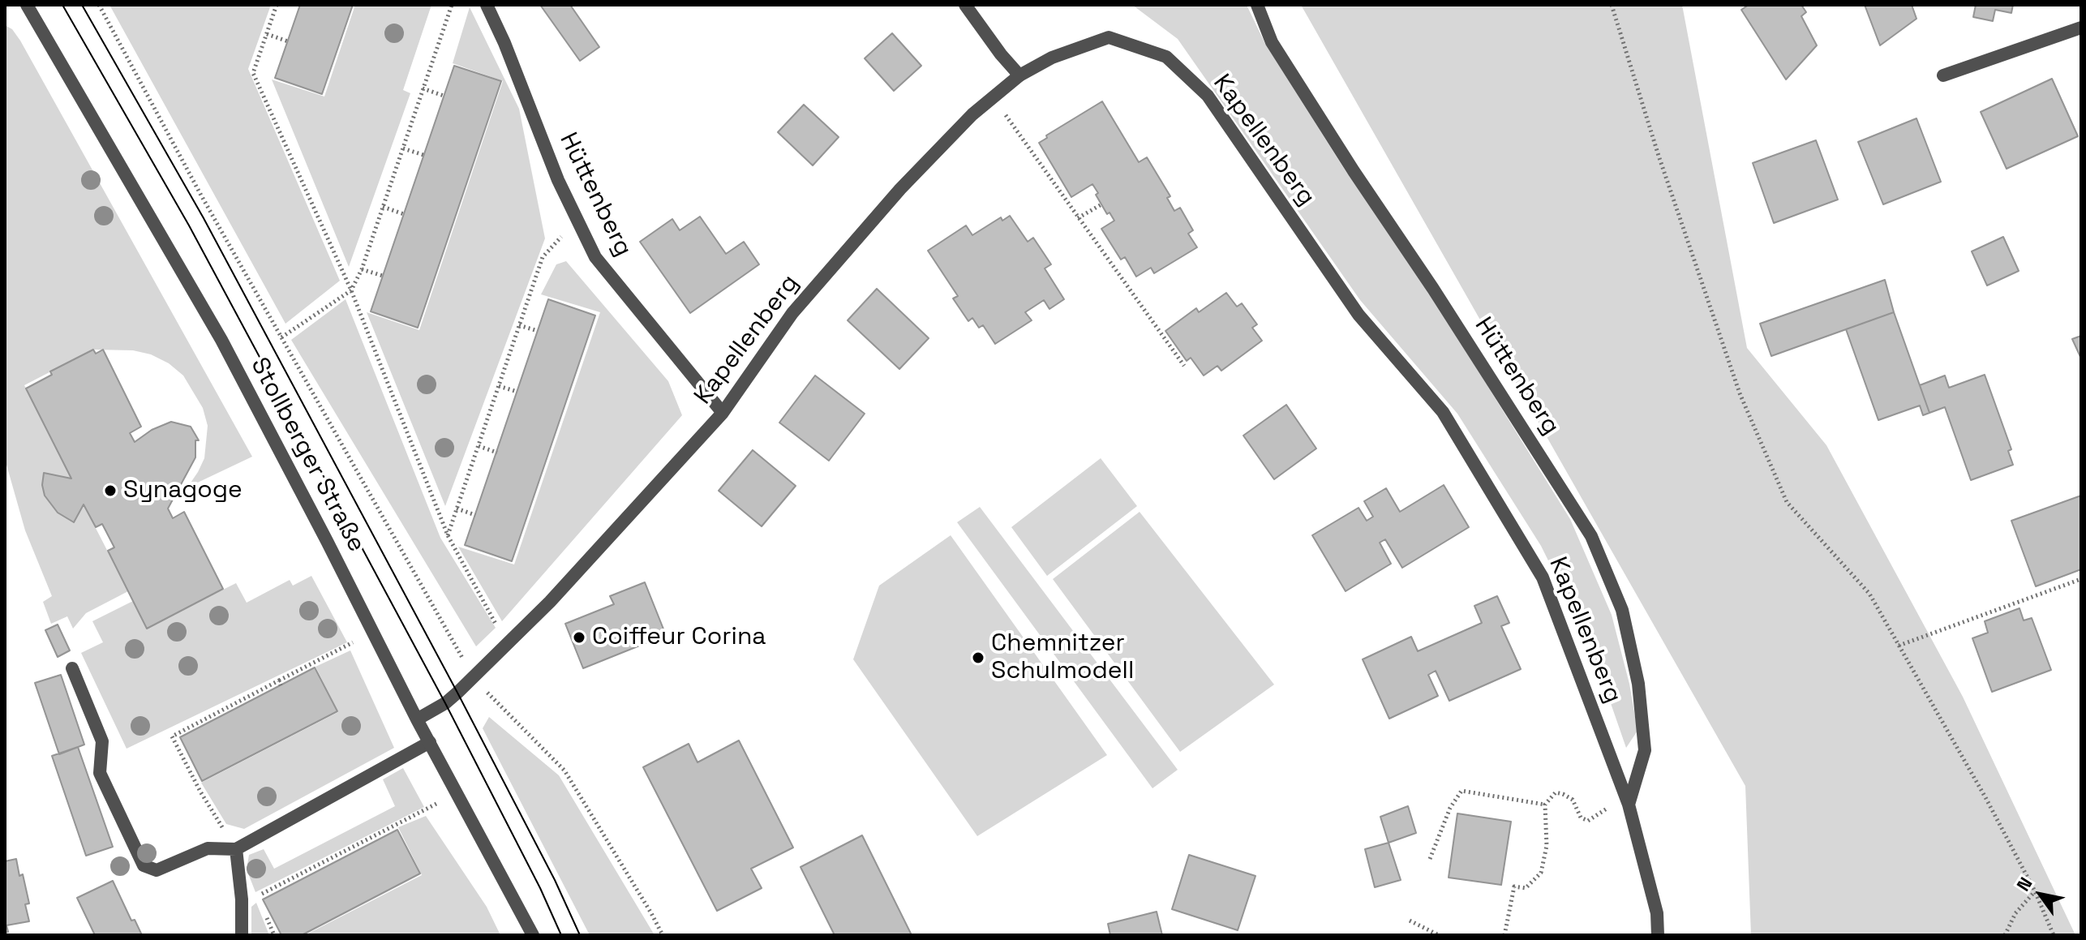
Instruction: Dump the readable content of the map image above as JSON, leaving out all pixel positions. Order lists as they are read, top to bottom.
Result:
{
  "streets": {
    "street": ["Kapellenberg", "Hüttenberg", "Stollberger Straße"]
  },
  "crossings": [
    ["Kapellenberg", "Hüttenberg"],
    ["Kapellenberg", "Stollberger Straße"]
  ],
  "places": ["Synagoge", "Coiffeur Corina", "Chemnitzer Schulmodell"],
  "north": "top left"
}
